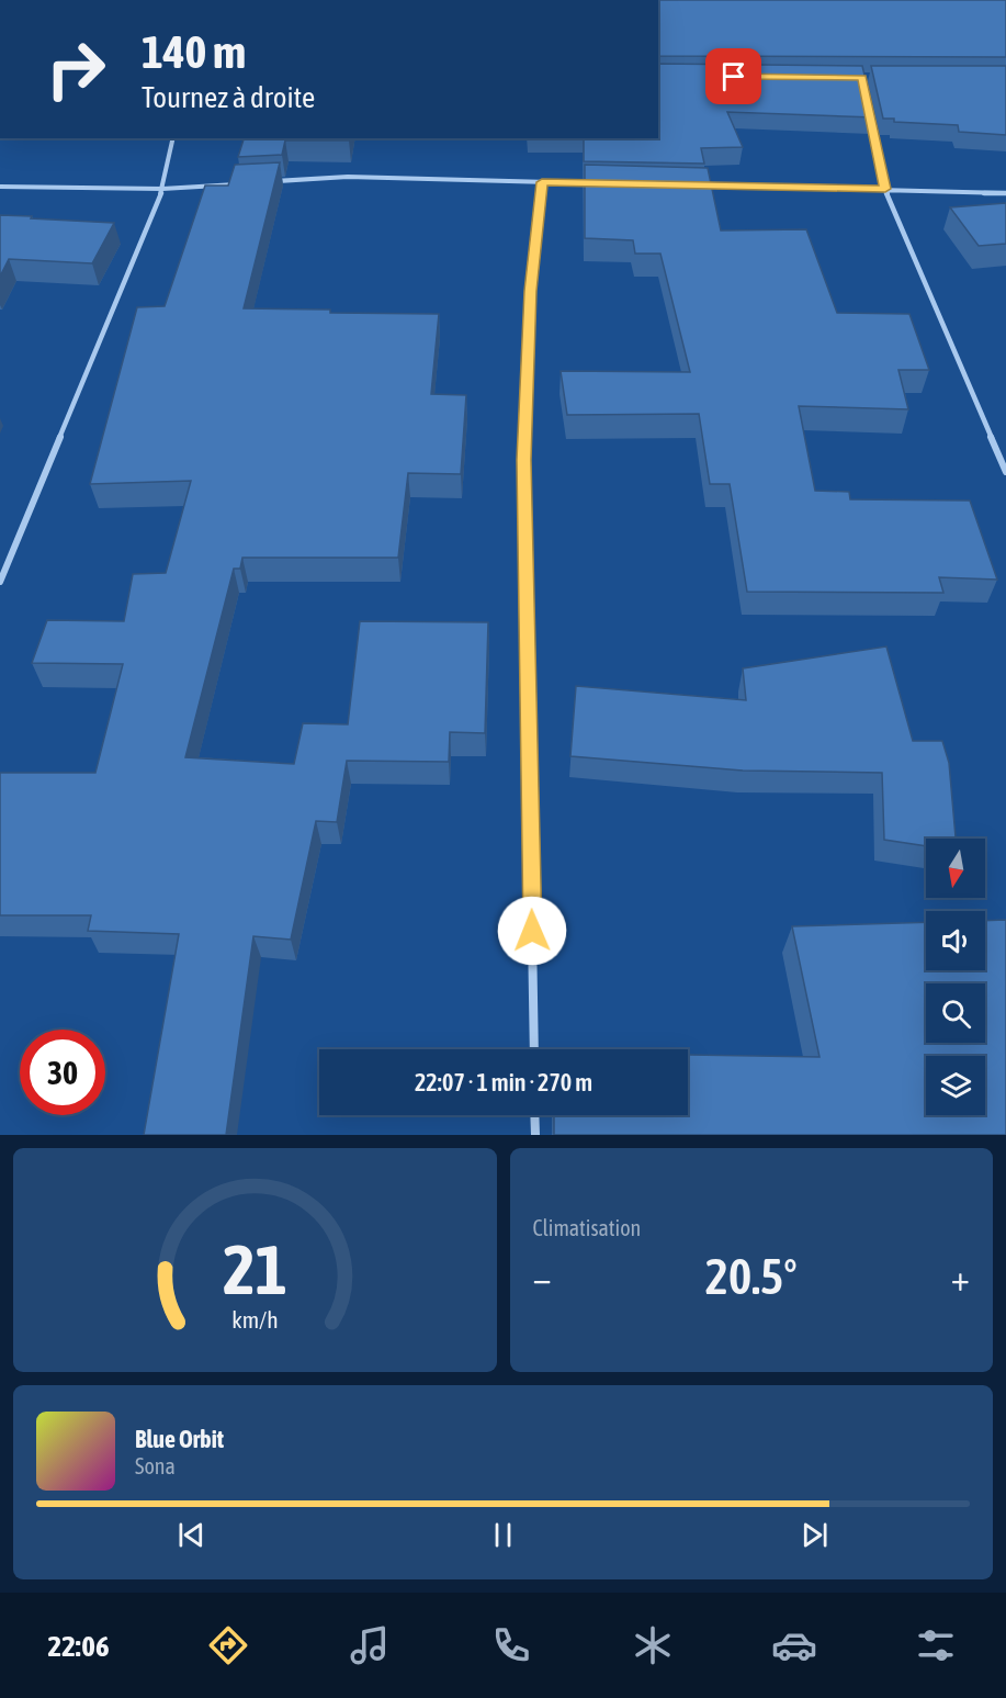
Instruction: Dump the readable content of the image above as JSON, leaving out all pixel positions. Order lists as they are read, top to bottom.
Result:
{
  "north": "bottom",
  "page": {
    "turn": ["140 m", "Tournez à droite"],
    "limit": "30",
    "trip": "22:07 · 1 min · 270 m",
    "tile": "Climatisation",
    "heat": ["−", "20.5°", "+"],
    "song": ["Blue Orbit", "Sona"],
    "tabs": "22:06",
    "gauge": ["21", "km/h"]
  }
}
